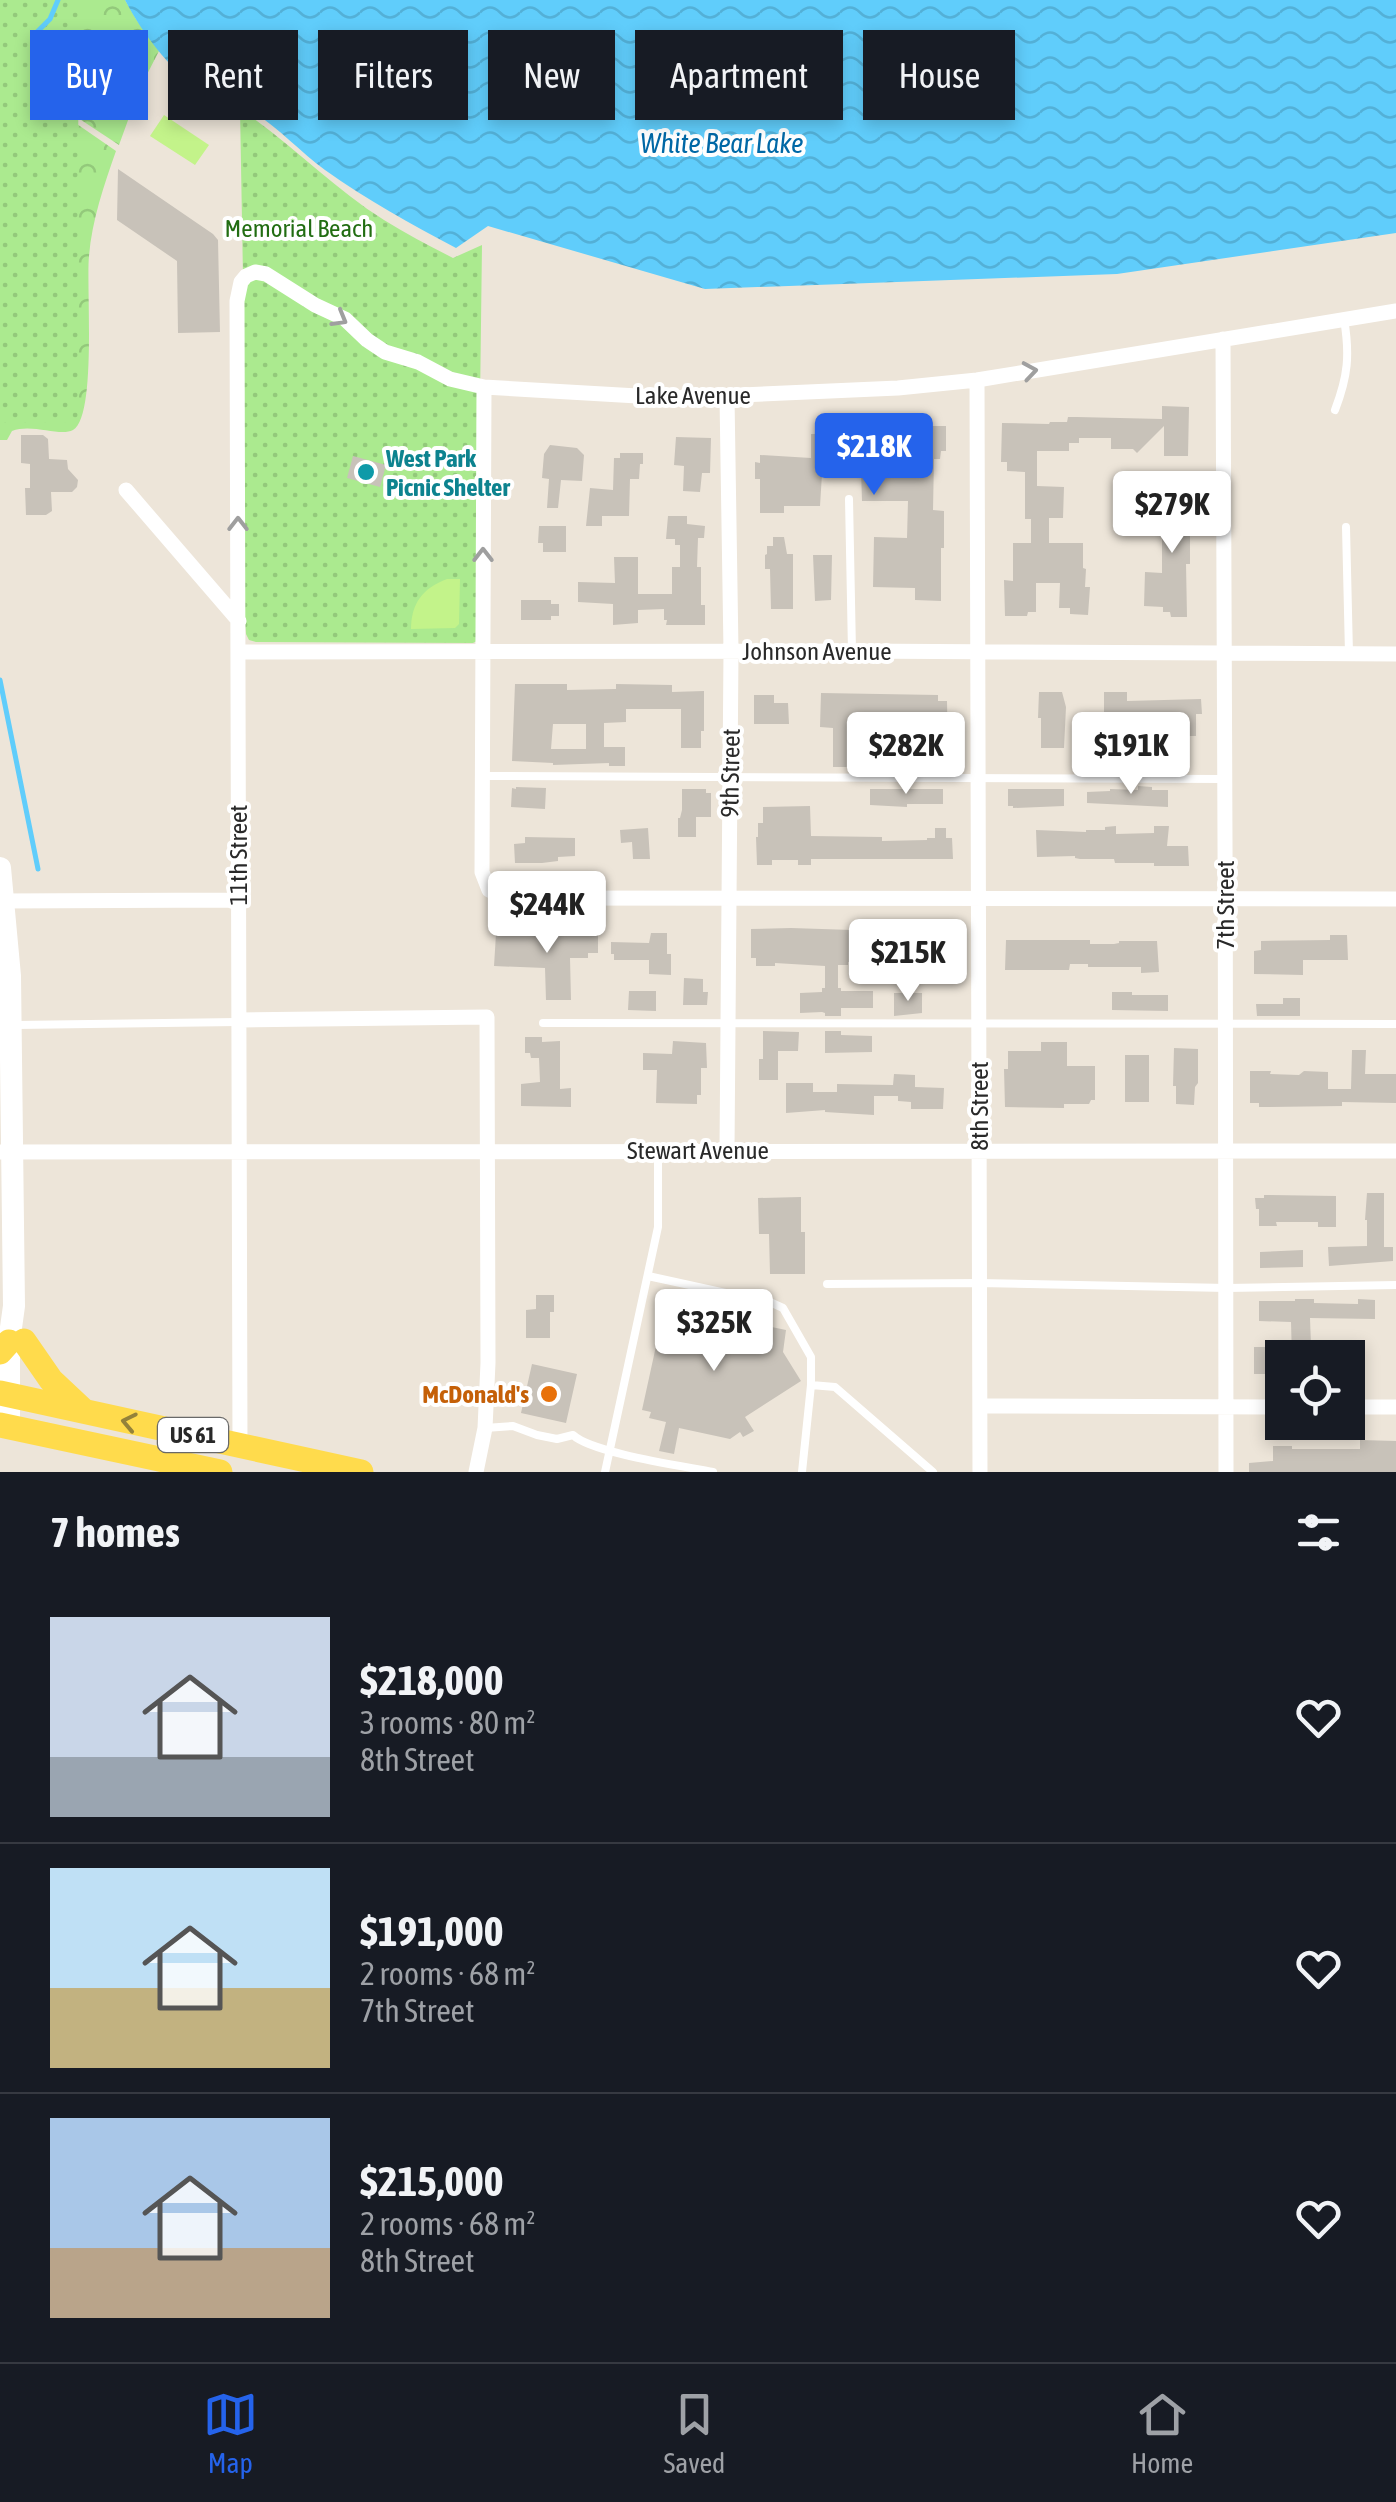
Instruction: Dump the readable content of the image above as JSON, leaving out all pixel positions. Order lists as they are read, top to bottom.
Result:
{
  "streets": {
    "main road": ["US 61"],
    "street": [
      "Lake Avenue",
      "Johnson Avenue",
      "9th Street",
      "11th Street",
      "7th Street",
      "8th Street",
      "Stewart Avenue"
    ]
  },
  "crossings": [
    ["Lake Avenue", "9th Street"],
    ["Lake Avenue", "11th Street"],
    ["Lake Avenue", "7th Street"],
    ["Lake Avenue", "8th Street"],
    ["Johnson Avenue", "9th Street"],
    ["Johnson Avenue", "11th Street"],
    ["Johnson Avenue", "7th Street"],
    ["Johnson Avenue", "8th Street"],
    ["9th Street", "Stewart Avenue"],
    ["11th Street", "Stewart Avenue"],
    ["11th Street", "US 61"],
    ["7th Street", "Stewart Avenue"],
    ["8th Street", "Stewart Avenue"]
  ],
  "one_way": ["Lake Avenue"],
  "water": ["White Bear Lake"],
  "parks": ["Memorial Beach"],
  "places": ["West Park Picnic Shelter", "McDonald's"],
  "page": {
    "chip": [
      "Buy",
      "Rent",
      "Filters",
      "New",
      "Apartment",
      "House"
    ],
    "price": [
      "$218K",
      "$279K",
      "$282K",
      "$191K",
      "$244K",
      "$215K",
      "$325K"
    ],
    "heading": "7 homes",
    "list": [
      {
        "name": "$218,000",
        "note": "3 rooms · 80 m² · 8th Street"
      },
      {
        "name": "$191,000",
        "note": "2 rooms · 68 m² · 7th Street"
      },
      {
        "name": "$215,000",
        "note": "2 rooms · 68 m² · 8th Street"
      }
    ],
    "tabs": ["Map", "Saved", "Home"]
  }
}
